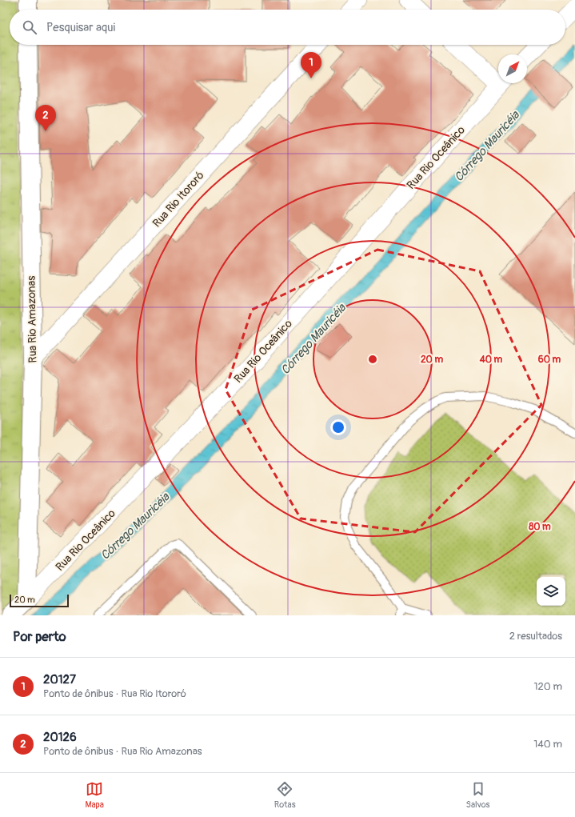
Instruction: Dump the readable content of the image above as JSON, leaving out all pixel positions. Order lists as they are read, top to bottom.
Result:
{
  "streets": {
    "street": ["Rua Rio Oceânico", "Rua Rio Itororó", "Rua Rio Amazonas"]
  },
  "crossings": [
    ["Rua Rio Oceânico", "Rua Rio Amazonas"],
    ["Rua Rio Itororó", "Rua Rio Amazonas"]
  ],
  "water": ["Córrego Mauricéia"],
  "scale_bar": "20 m",
  "north": "top right",
  "page": {
    "search": "Pesquisar aqui",
    "pins": ["1", "2"],
    "scale": "20 m",
    "heading": ["Por perto", "2 resultados"],
    "list": [
      {
        "mark": "1",
        "name": "20127",
        "note": "Ponto de ônibus · Rua Rio Itororó",
        "value": "120 m"
      },
      {
        "mark": "2",
        "name": "20126",
        "note": "Ponto de ônibus · Rua Rio Amazonas",
        "value": "140 m"
      }
    ],
    "nav": ["Mapa", "Rotas", "Salvos"]
  },
  "rings": [
    "20 m",
    "40 m",
    "60 m",
    "80 m"
  ]
}
